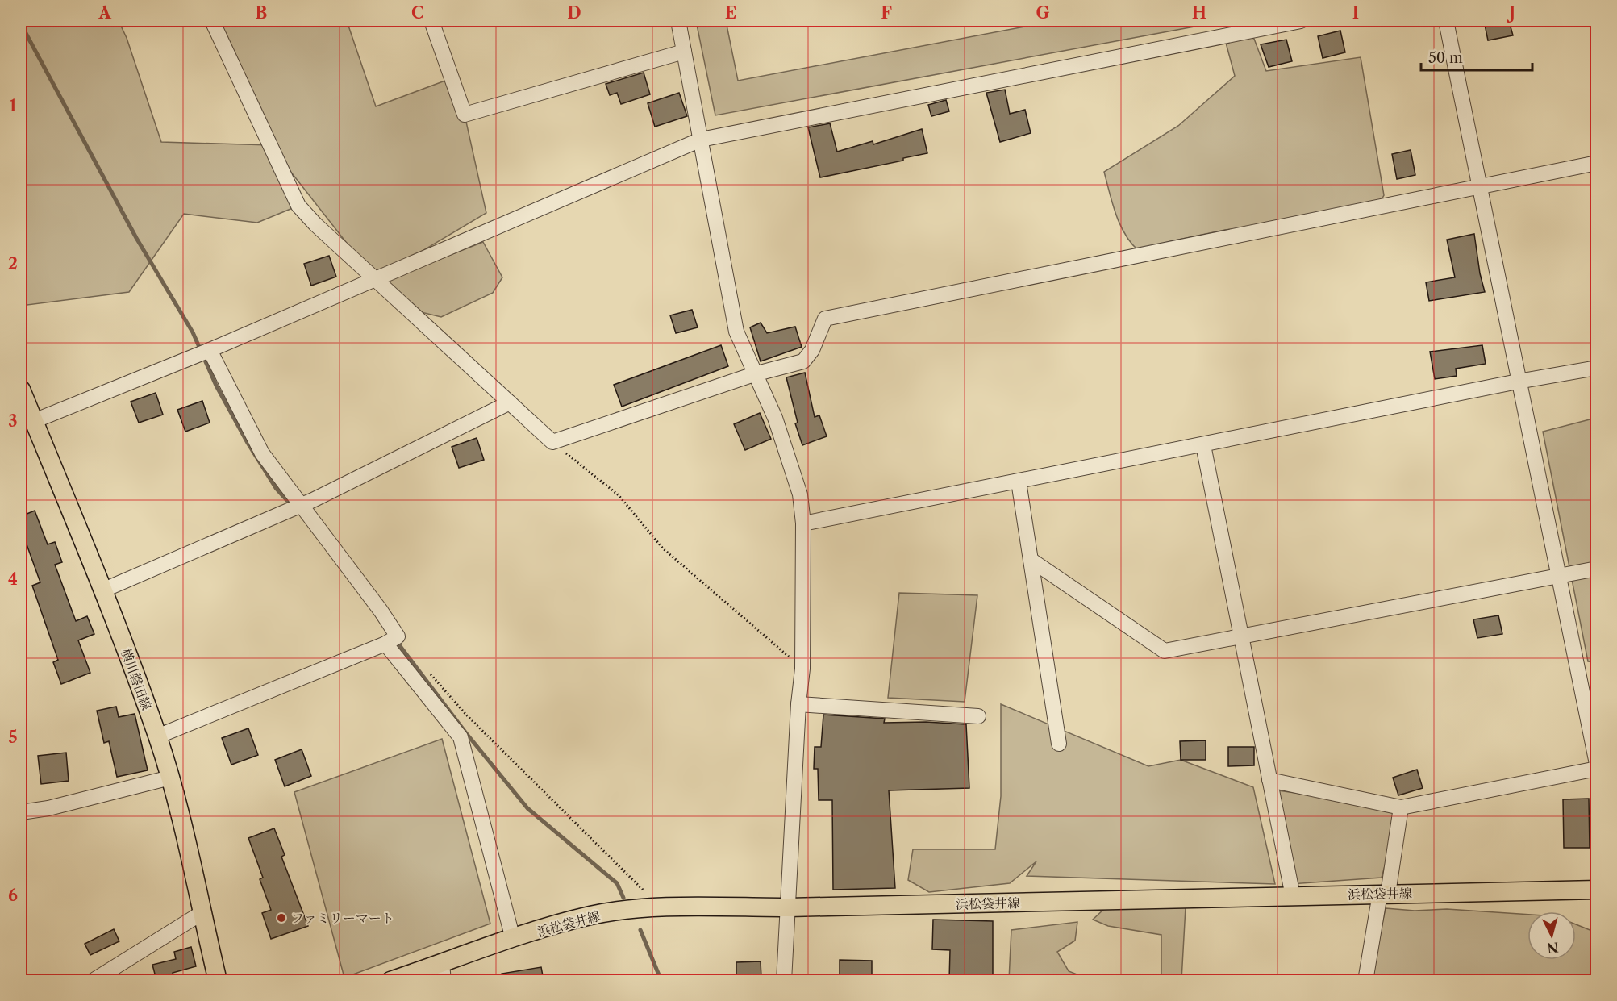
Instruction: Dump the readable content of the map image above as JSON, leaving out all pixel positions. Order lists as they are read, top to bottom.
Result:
{
  "streets": {
    "main road": ["横川磐田線", "浜松袋井線"]
  },
  "places": ["ファミリーマート"],
  "scale_bar": "50 m",
  "north": "bottom",
  "grid": {
    "columns": [
      "A",
      "B",
      "C",
      "D",
      "E",
      "F",
      "G",
      "H",
      "I",
      "J"
    ],
    "rows": [
      "1",
      "2",
      "3",
      "4",
      "5",
      "6"
    ]
  }
}
